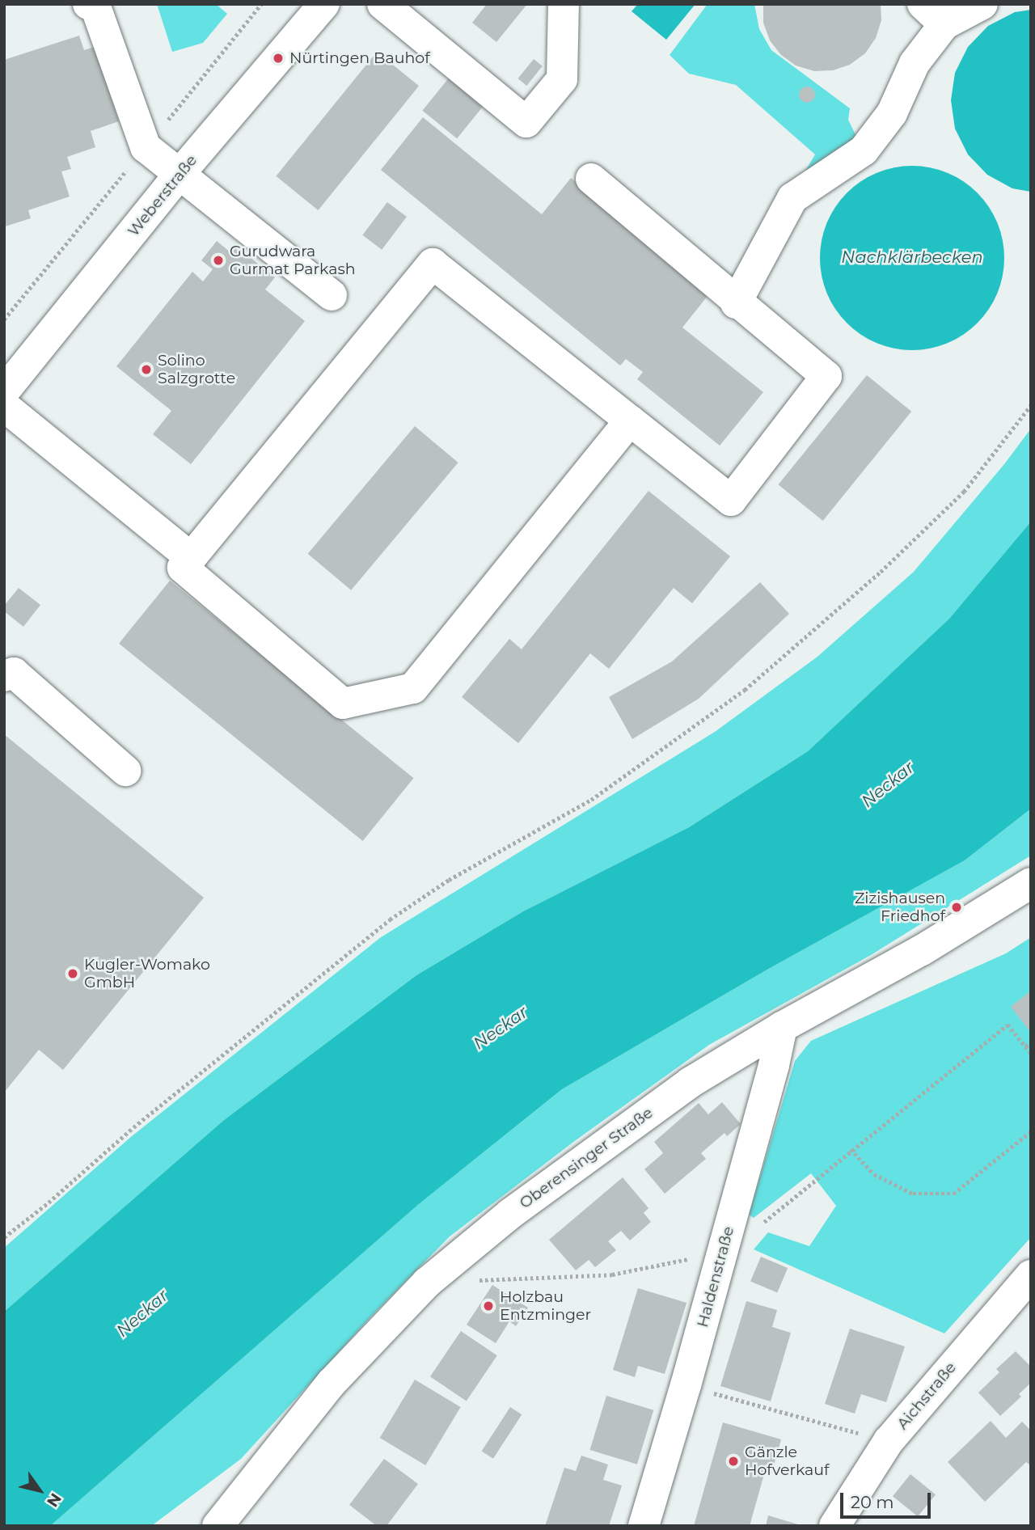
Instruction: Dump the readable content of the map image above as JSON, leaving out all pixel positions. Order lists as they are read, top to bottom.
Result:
{
  "streets": {
    "street": [
      "Weberstraße",
      "Oberensinger Straße",
      "Haldenstraße",
      "Aichstraße"
    ]
  },
  "crossings": [
    ["Oberensinger Straße", "Haldenstraße"]
  ],
  "water": ["Nachklärbecken", "Neckar"],
  "places": [
    "Nürtingen Bauhof",
    "Gurudwara Gurmat Parkash",
    "Solino Salzgrotte",
    "Zizishausen Friedhof",
    "Kugler-Womako GmbH",
    "Holzbau Entzminger",
    "Gänzle Hofverkauf"
  ],
  "scale_bar": "20 m",
  "north": "bottom right"
}
